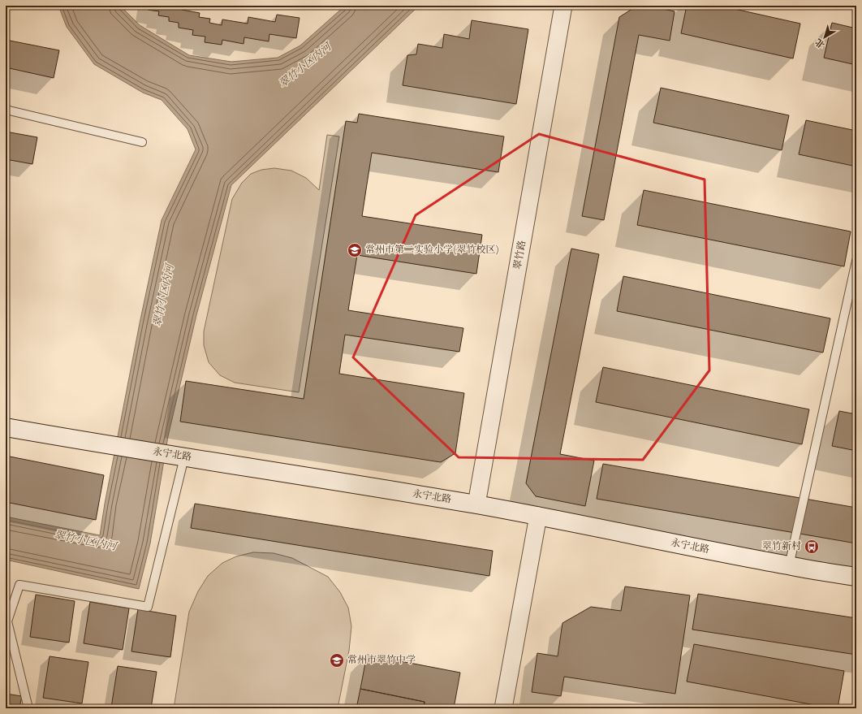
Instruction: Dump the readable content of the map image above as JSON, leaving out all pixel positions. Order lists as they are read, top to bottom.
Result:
{
  "streets": {
    "main road": ["永宁北路"],
    "street": ["翠竹路"]
  },
  "crossings": [
    ["翠竹路", "永宁北路"]
  ],
  "water": ["翠竹小区内河"],
  "places": {
    "school or university": ["常州市第二实验小学(翠竹校区)", "常州市翠竹中学"],
    "bus stop": ["翠竹新村"]
  },
  "north": "bottom left"
}
